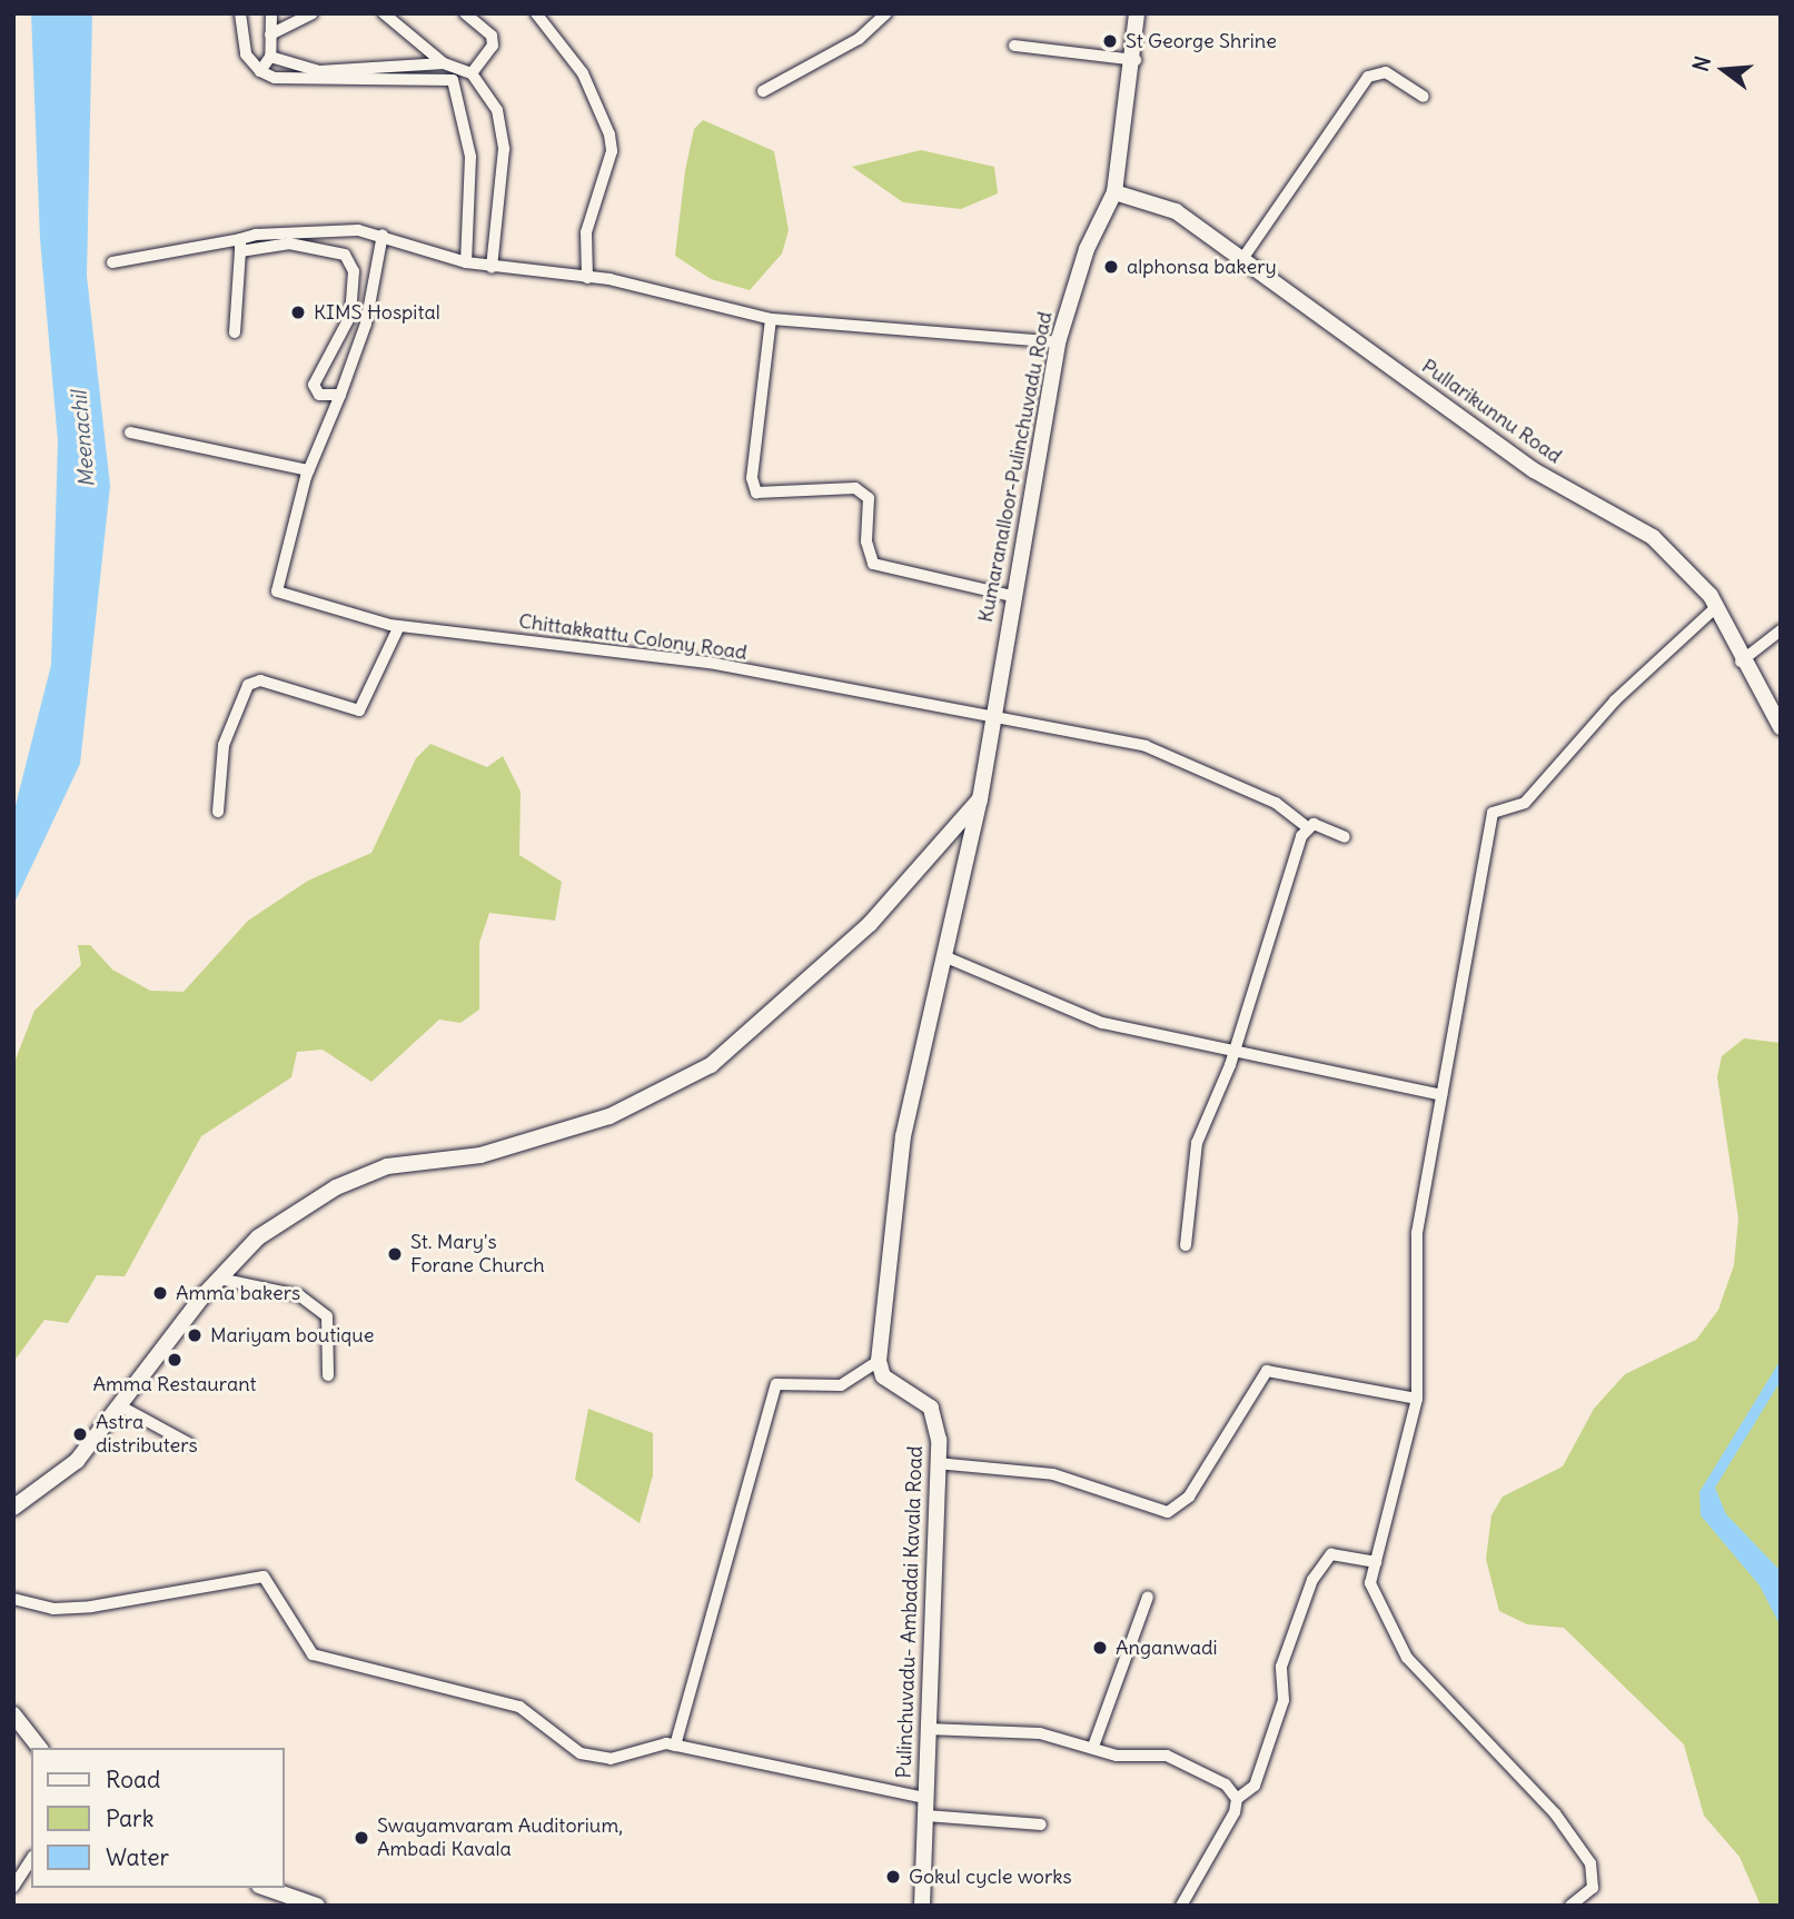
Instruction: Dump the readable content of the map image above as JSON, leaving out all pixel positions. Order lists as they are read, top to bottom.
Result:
{
  "streets": {
    "main road": ["Pullarikunnu Road", "Kumaranalloor-Pulinchuvadu Road", "Pulinchuvadu- Ambadai Kavala Road"],
    "street": ["Chittakkattu Colony Road"]
  },
  "crossings": [
    ["Pullarikunnu Road", "Kumaranalloor-Pulinchuvadu Road"],
    ["Kumaranalloor-Pulinchuvadu Road", "Chittakkattu Colony Road"]
  ],
  "water": ["Meenachil"],
  "places": [
    "St George Shrine",
    "alphonsa bakery",
    "KIMS Hospital",
    "St. Mary's Forane Church",
    "Amma bakers",
    "Mariyam boutique",
    "Amma Restaurant",
    "Astra distributers",
    "Anganwadi",
    "Swayamvaram Auditorium, Ambadi Kavala",
    "Gokul cycle works"
  ],
  "legend": ["Road", "Park", "Water"],
  "north": "left"
}
